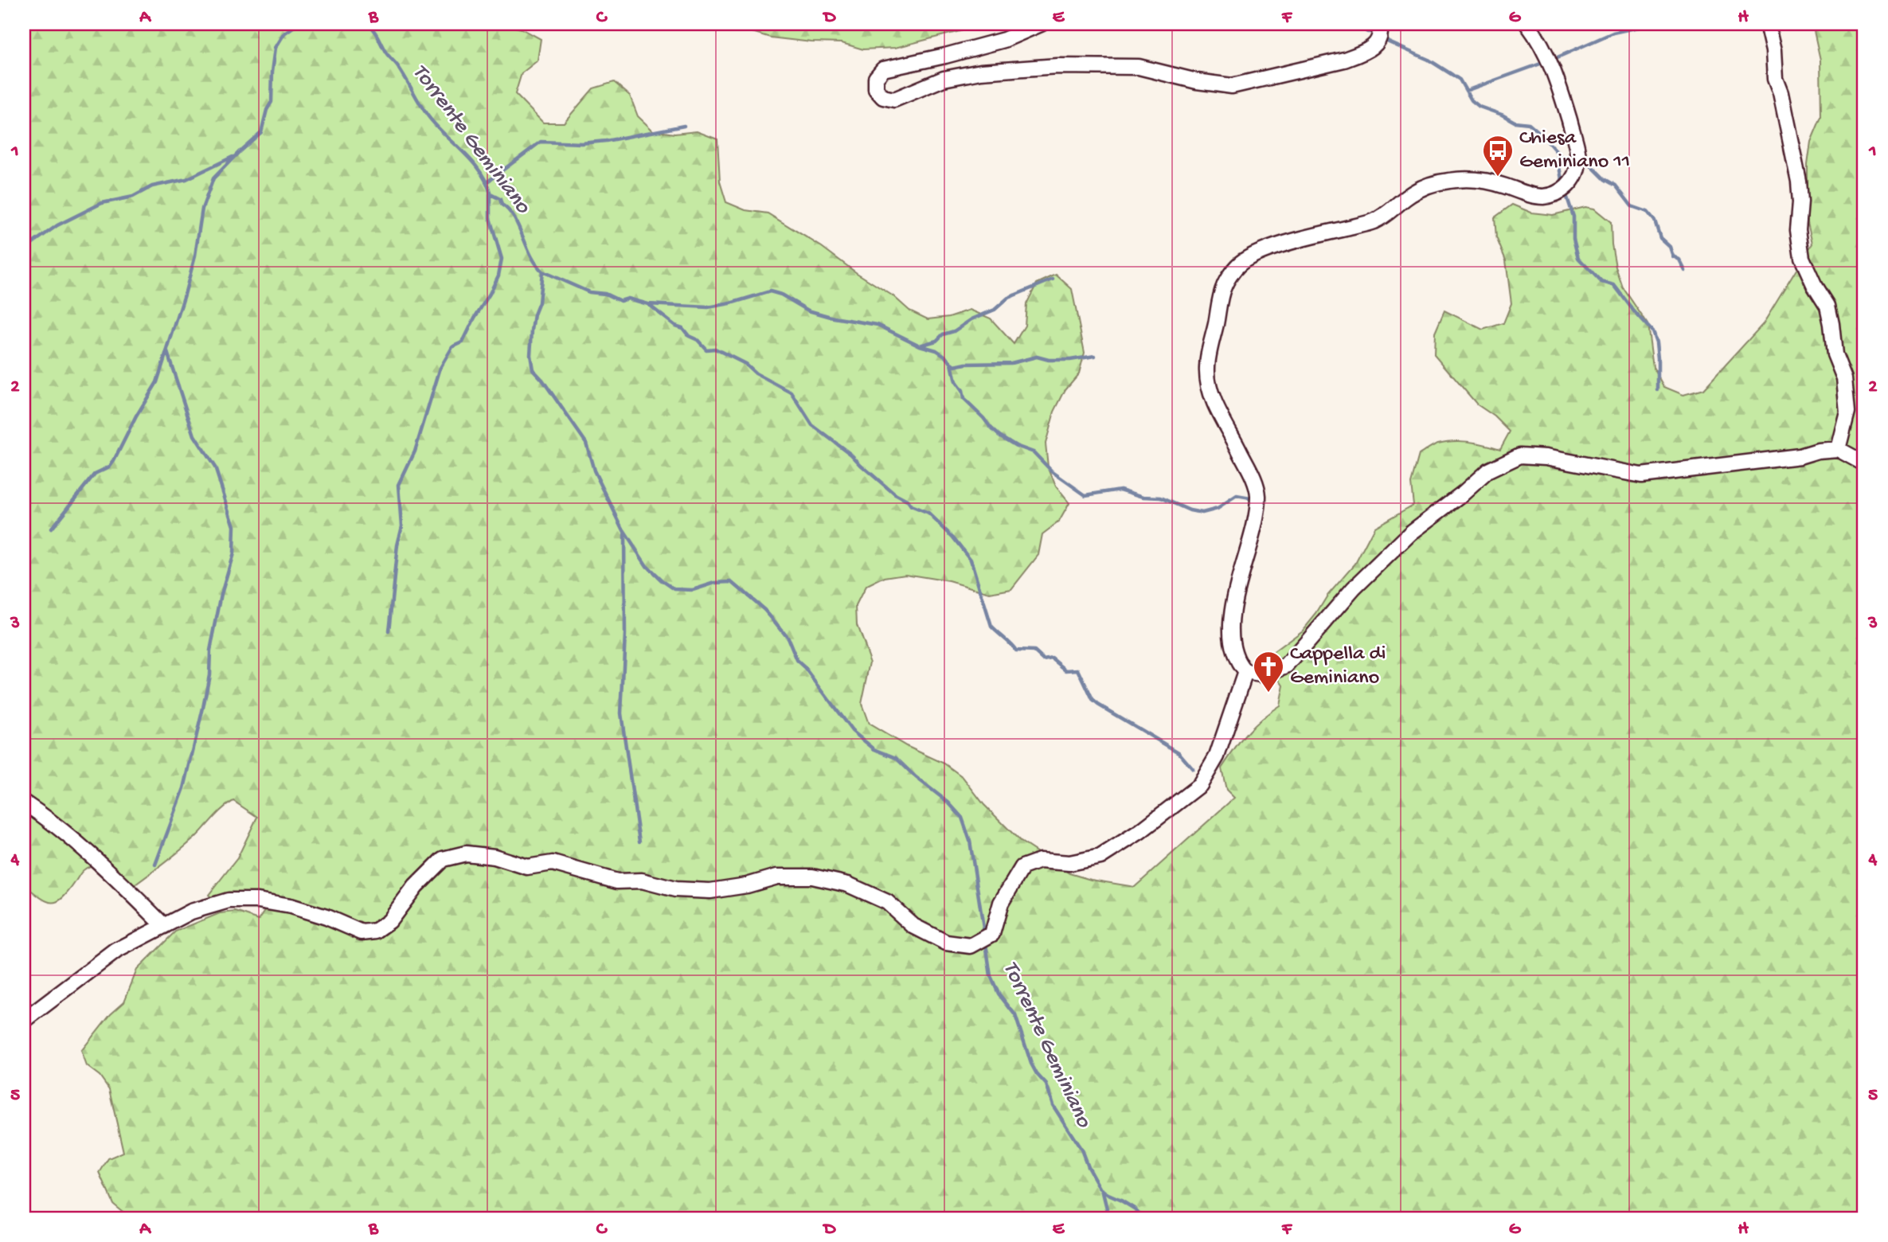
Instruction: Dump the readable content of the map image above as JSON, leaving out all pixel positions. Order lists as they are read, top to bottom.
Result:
{
  "water": ["Torrente Geminiano"],
  "places": {
    "bus stop": ["Chiesa Geminiano 11"],
    "church": ["Cappella di Geminiano"]
  },
  "grid": {
    "columns": [
      "A",
      "B",
      "C",
      "D",
      "E",
      "F",
      "G",
      "H"
    ],
    "rows": [
      "1",
      "2",
      "3",
      "4",
      "5"
    ]
  }
}
